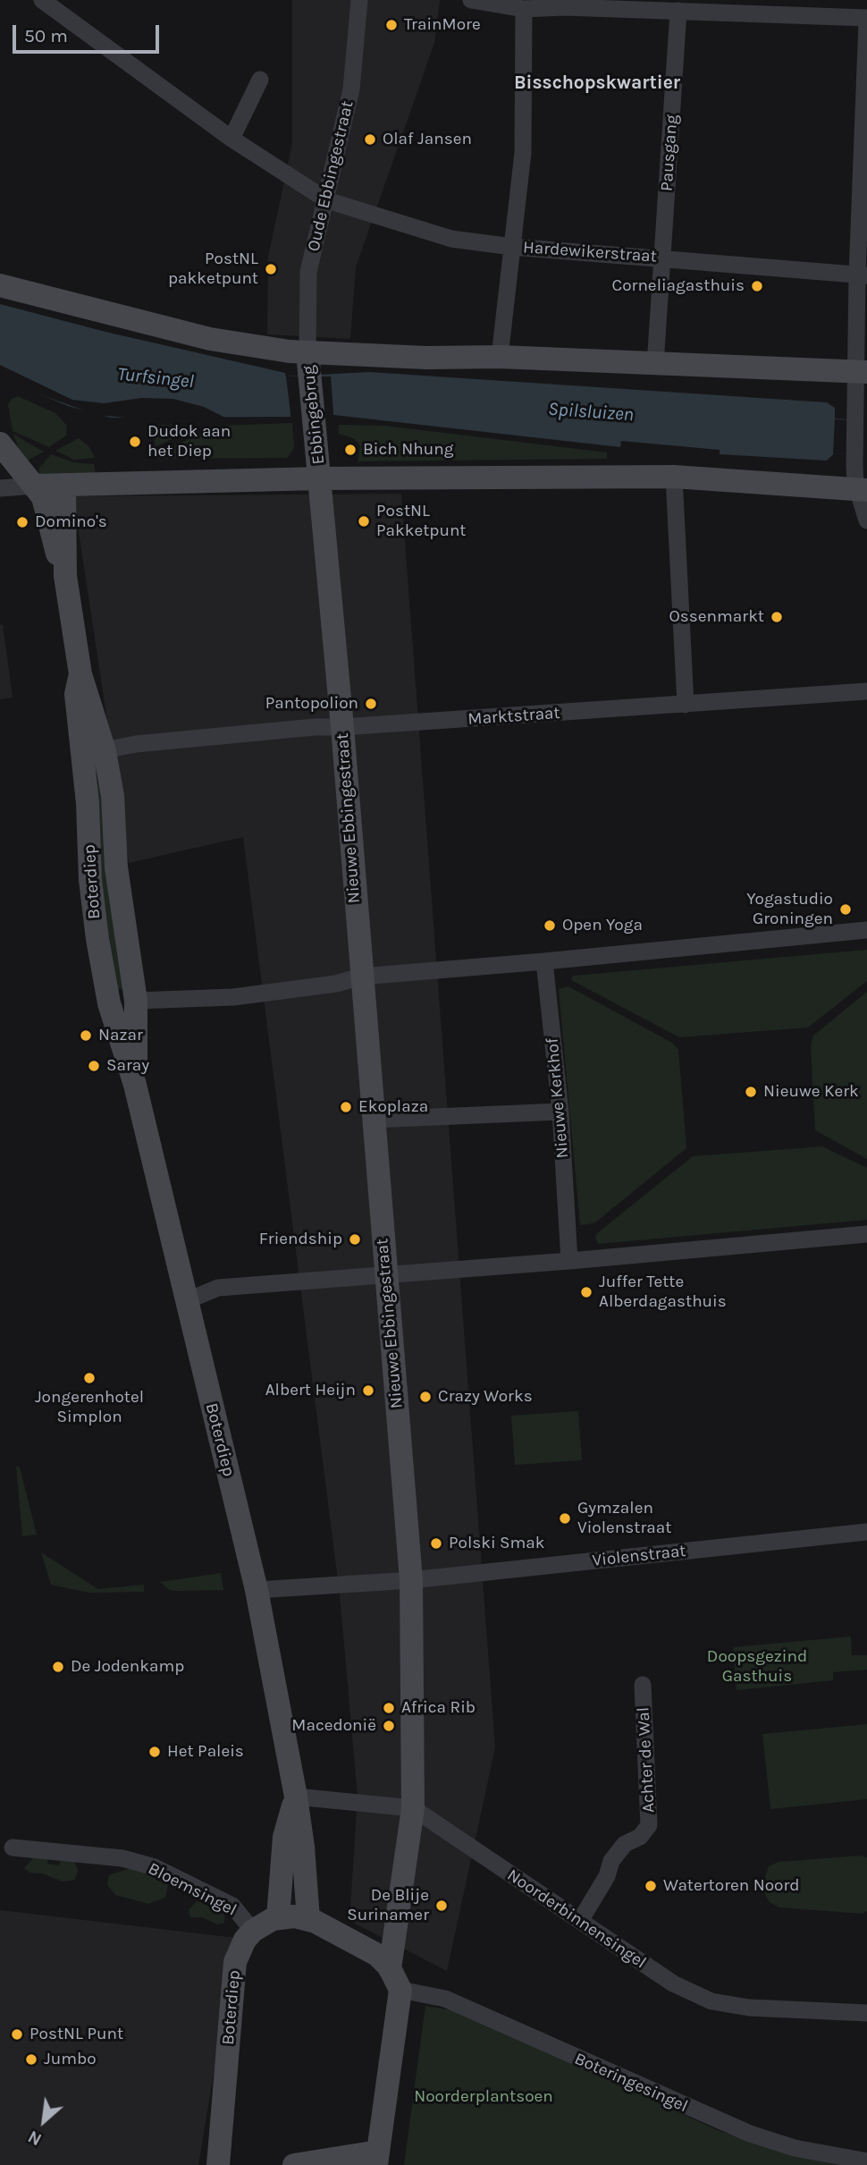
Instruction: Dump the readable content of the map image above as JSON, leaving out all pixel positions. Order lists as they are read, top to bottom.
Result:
{
  "streets": {
    "street": [
      "Pausgang",
      "Oude Ebbingestraat",
      "Hardewikerstraat",
      "Ebbingebrug",
      "Marktstraat",
      "Nieuwe Ebbingestraat",
      "Boterdiep",
      "Nieuwe Kerkhof",
      "Violenstraat",
      "Achter de Wal",
      "Bloemsingel",
      "Noorderbinnensingel",
      "Boteringesingel"
    ]
  },
  "crossings": [
    ["Pausgang", "Hardewikerstraat"],
    ["Oude Ebbingestraat", "Hardewikerstraat"],
    ["Oude Ebbingestraat", "Ebbingebrug"],
    ["Ebbingebrug", "Nieuwe Ebbingestraat"],
    ["Marktstraat", "Nieuwe Ebbingestraat"],
    ["Marktstraat", "Boterdiep"],
    ["Nieuwe Ebbingestraat", "Violenstraat"],
    ["Nieuwe Ebbingestraat", "Noorderbinnensingel"],
    ["Boterdiep", "Violenstraat"],
    ["Boterdiep", "Bloemsingel"],
    ["Boterdiep", "Noorderbinnensingel"],
    ["Achter de Wal", "Noorderbinnensingel"]
  ],
  "districts": ["Bisschopskwartier"],
  "water": ["Turfsingel", "Spilsluizen"],
  "parks": ["Doopsgezind Gasthuis", "Noorderplantsoen"],
  "places": [
    "TrainMore",
    "Olaf Jansen",
    "PostNL pakketpunt",
    "Corneliagasthuis",
    "Dudok aan het Diep",
    "Bich Nhung",
    "PostNL Pakketpunt",
    "Domino's",
    "Ossenmarkt",
    "Pantopolion",
    "Yogastudio Groningen",
    "Open Yoga",
    "Nazar",
    "Saray",
    "Nieuwe Kerk",
    "Ekoplaza",
    "Friendship",
    "Juffer Tette Alberdagasthuis",
    "Jongerenhotel Simplon",
    "Albert Heijn",
    "Crazy Works",
    "Gymzalen Violenstraat",
    "Polski Smak",
    "De Jodenkamp",
    "Africa Rib",
    "Macedonië",
    "Het Paleis",
    "Watertoren Noord",
    "De Blije Surinamer",
    "PostNL Punt",
    "Jumbo"
  ],
  "scale_bar": "50 m",
  "north": "bottom left"
}
